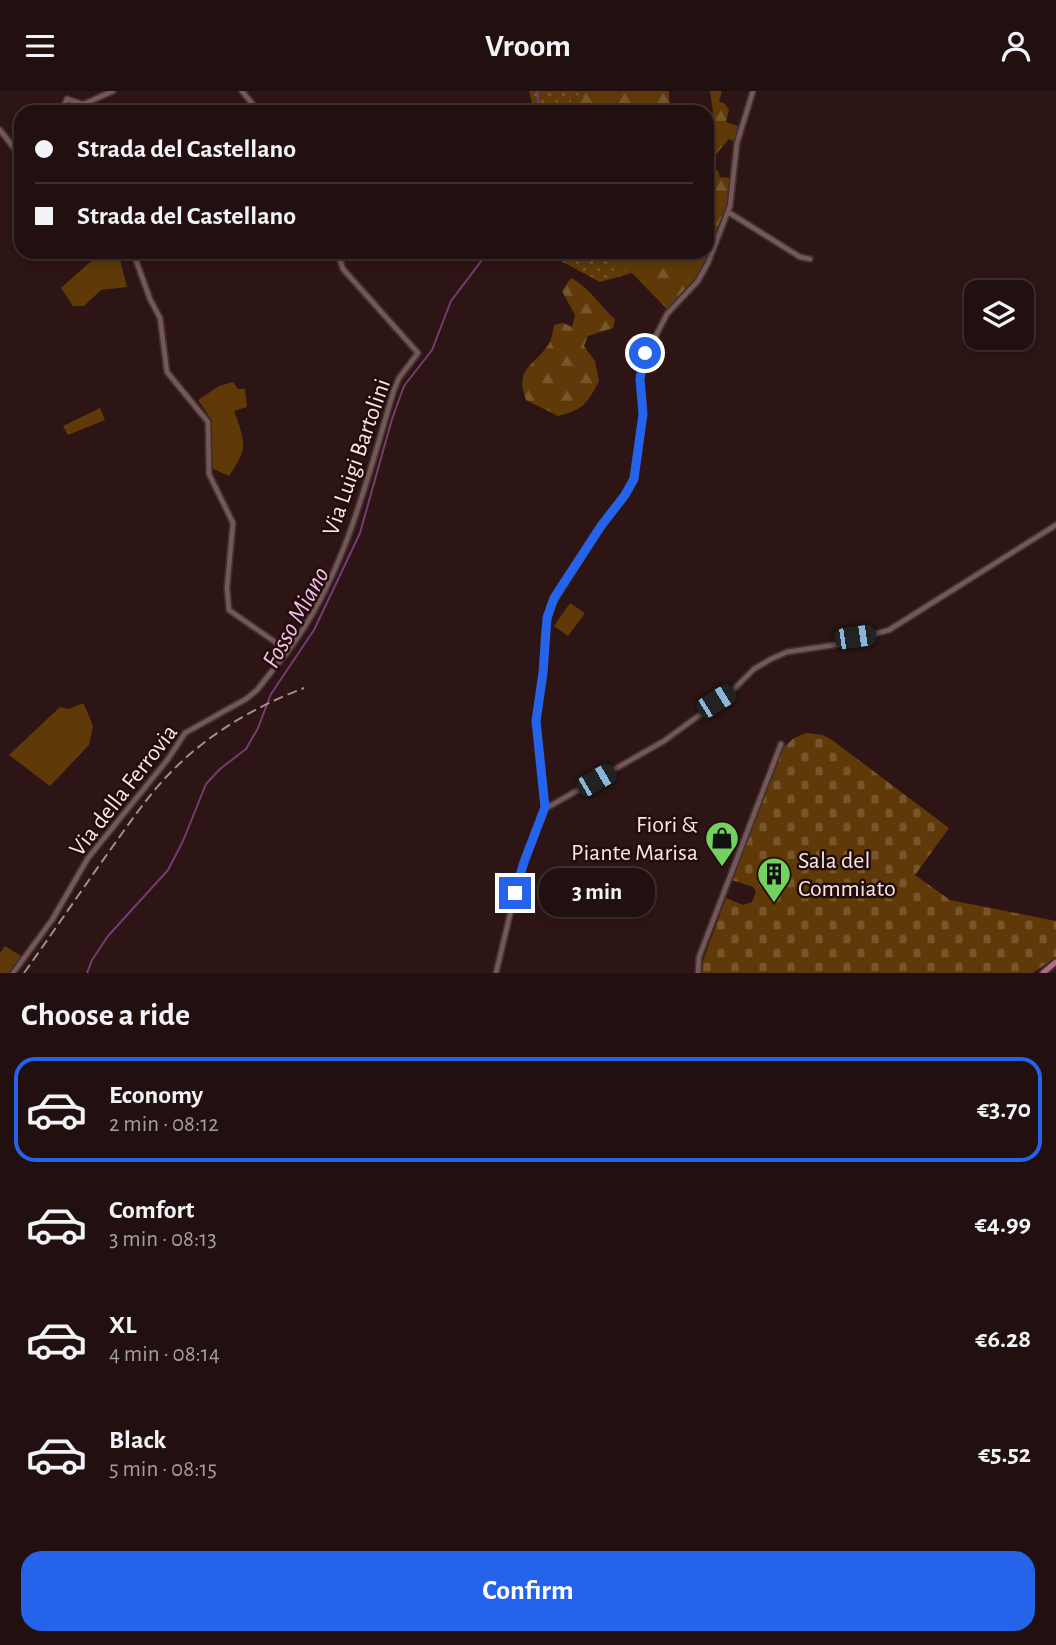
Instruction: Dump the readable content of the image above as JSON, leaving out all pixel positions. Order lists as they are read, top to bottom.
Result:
{
  "streets": {
    "street": ["Via Luigi Bartolini", "Via della Ferrovia"]
  },
  "crossings": [
    ["Via Luigi Bartolini", "Via della Ferrovia"]
  ],
  "water": ["Fosso Miano"],
  "places": {
    "shop": ["Fiori & Piante Marisa"],
    "building": ["Sala del Commiato"]
  },
  "page": {
    "header": "Vroom",
    "banner": ["Strada del Castellano", "Strada del Castellano"],
    "bubble": "3 min",
    "heading": "Choose a ride",
    "list": [
      {
        "name": "Economy",
        "note": "2 min · 08:12",
        "value": "€3.70"
      },
      {
        "name": "Comfort",
        "note": "3 min · 08:13",
        "value": "€4.99"
      },
      {
        "name": "XL",
        "note": "4 min · 08:14",
        "value": "€6.28"
      },
      {
        "name": "Black",
        "note": "5 min · 08:15",
        "value": "€5.52"
      }
    ],
    "buttons": "Confirm"
  }
}
